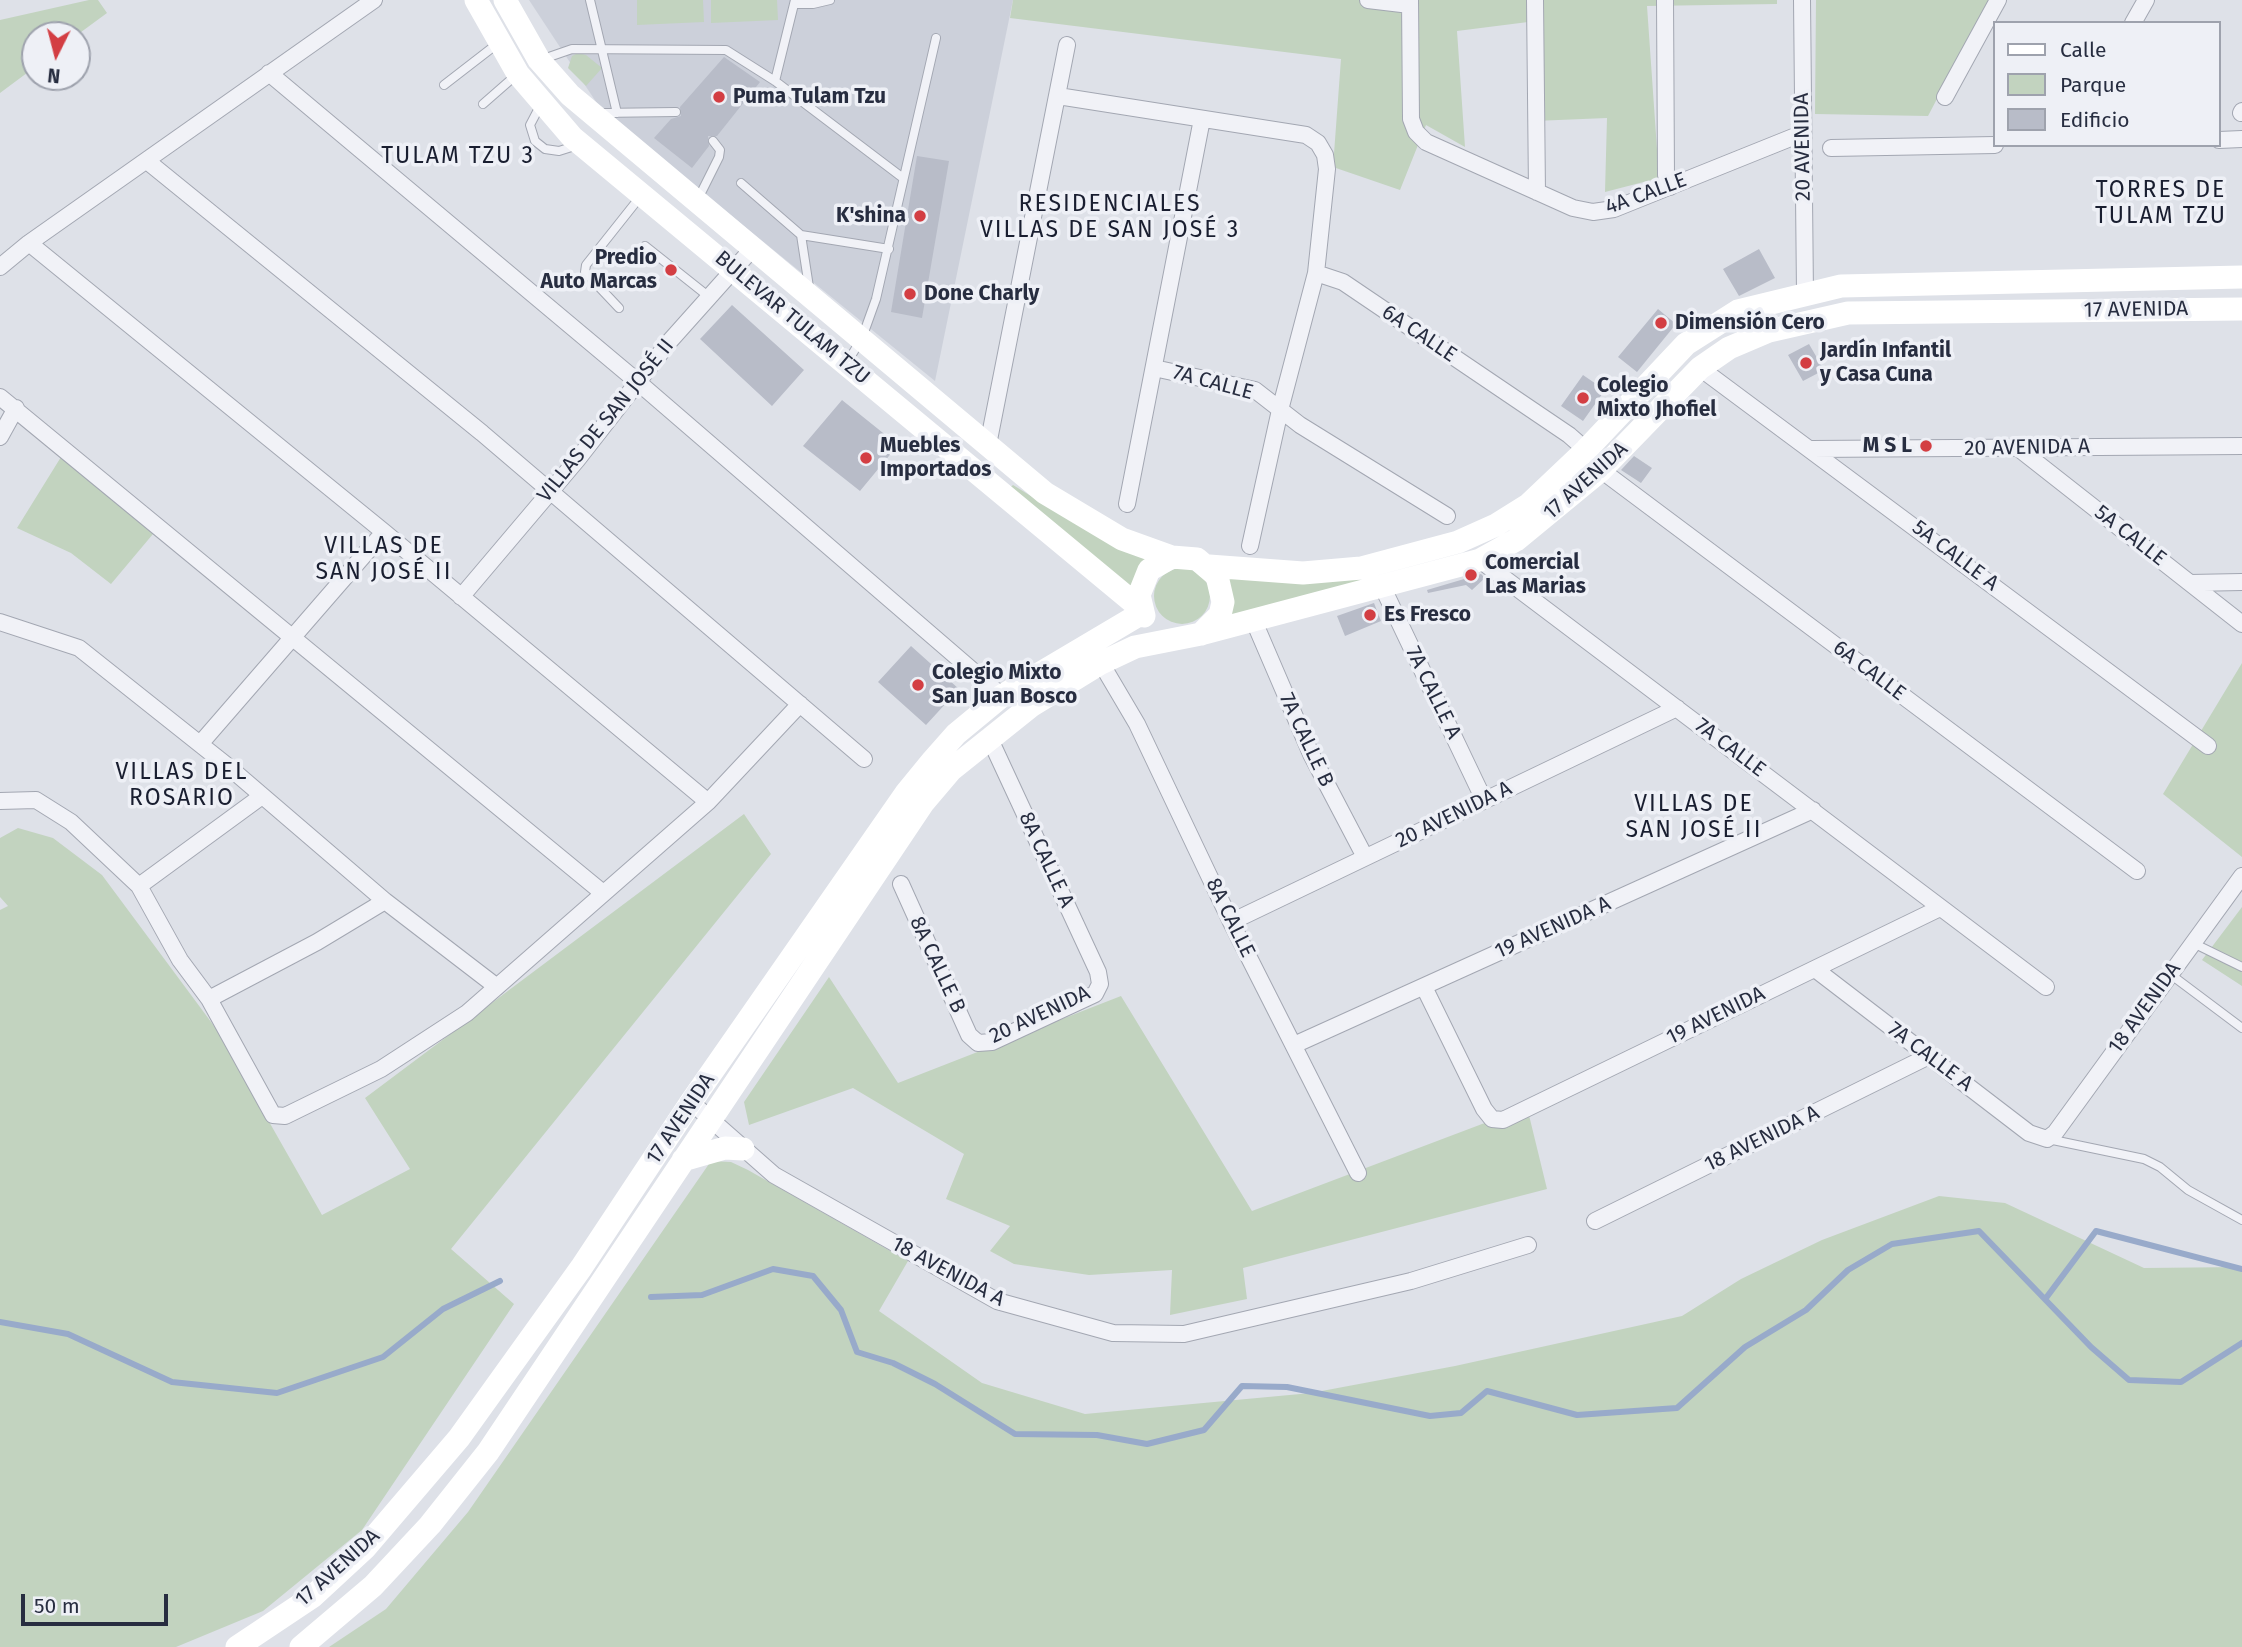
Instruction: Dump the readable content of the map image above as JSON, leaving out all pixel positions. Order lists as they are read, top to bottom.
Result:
{
  "streets": {
    "main road": ["17 AVENIDA", "BULEVAR TULAM TZU"],
    "street": [
      "20 AVENIDA",
      "4A CALLE",
      "6A CALLE",
      "7A CALLE",
      "VILLAS DE SAN JOSÉ II",
      "20 AVENIDA A",
      "5A CALLE",
      "5A CALLE A",
      "7A CALLE A",
      "7A CALLE B",
      "8A CALLE A",
      "8A CALLE",
      "19 AVENIDA A",
      "8A CALLE B",
      "18 AVENIDA",
      "19 AVENIDA",
      "18 AVENIDA A"
    ]
  },
  "crossings": [
    ["20 AVENIDA", "4A CALLE"],
    ["20 AVENIDA", "17 AVENIDA"],
    ["20 AVENIDA", "8A CALLE A"],
    ["20 AVENIDA", "8A CALLE B"],
    ["17 AVENIDA", "BULEVAR TULAM TZU"],
    ["17 AVENIDA", "6A CALLE"],
    ["17 AVENIDA", "7A CALLE"],
    ["17 AVENIDA", "5A CALLE A"],
    ["17 AVENIDA", "7A CALLE A"],
    ["17 AVENIDA", "7A CALLE B"],
    ["17 AVENIDA", "8A CALLE A"],
    ["17 AVENIDA", "8A CALLE"],
    ["17 AVENIDA", "18 AVENIDA A"],
    ["BULEVAR TULAM TZU", "VILLAS DE SAN JOSÉ II"],
    ["7A CALLE", "20 AVENIDA A"],
    ["7A CALLE", "19 AVENIDA A"],
    ["7A CALLE", "19 AVENIDA"],
    ["20 AVENIDA A", "5A CALLE"],
    ["20 AVENIDA A", "5A CALLE A"],
    ["20 AVENIDA A", "7A CALLE A"],
    ["20 AVENIDA A", "7A CALLE B"],
    ["20 AVENIDA A", "8A CALLE"],
    ["7A CALLE A", "18 AVENIDA"],
    ["7A CALLE A", "19 AVENIDA"],
    ["7A CALLE A", "18 AVENIDA A"],
    ["8A CALLE", "19 AVENIDA A"],
    ["19 AVENIDA A", "19 AVENIDA"]
  ],
  "districts": [
    "TULAM TZU 3",
    "TORRES DE TULAM TZU",
    "RESIDENCIALES VILLAS DE SAN JOSÉ 3",
    "VILLAS DE SAN JOSÉ II",
    "VILLAS DEL ROSARIO",
    "VILLAS DE SAN JOSÉ II"
  ],
  "places": [
    "Puma Tulam Tzu",
    "K'shina",
    "Predio Auto Marcas",
    "Done Charly",
    "Dimensión Cero",
    "Jardín Infantil y Casa Cuna",
    "Colegio Mixto Jhofiel",
    "M S L",
    "Muebles Importados",
    "Comercial Las Marias",
    "Es Fresco",
    "Colegio Mixto San Juan Bosco"
  ],
  "legend": ["Calle", "Parque", "Edificio"],
  "scale_bar": "50 m",
  "north": "bottom"
}
